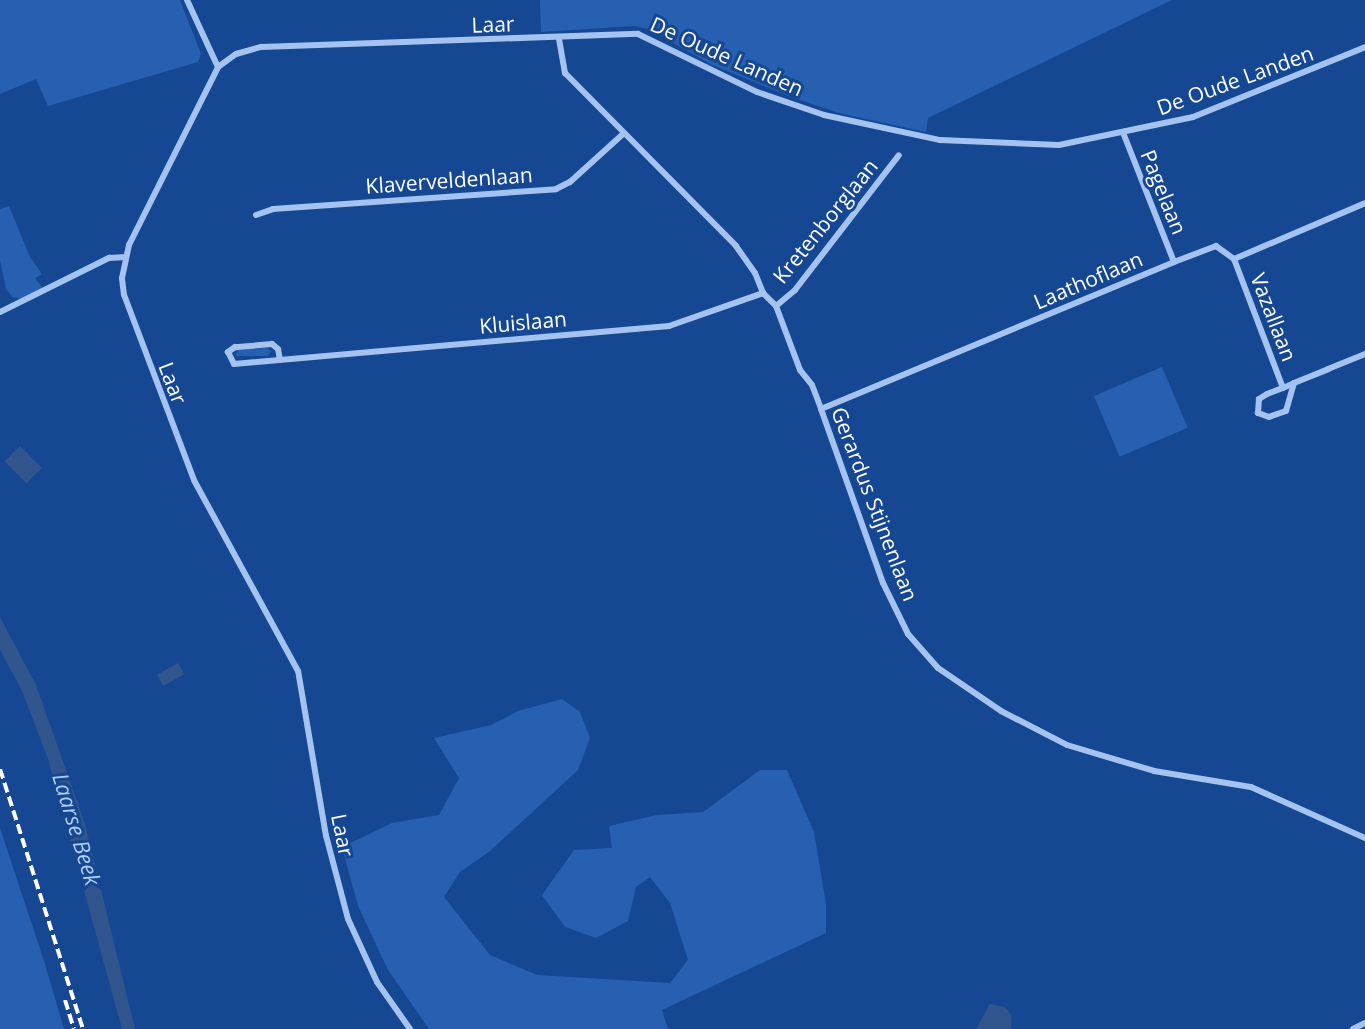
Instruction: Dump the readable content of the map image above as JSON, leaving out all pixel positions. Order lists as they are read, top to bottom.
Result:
{
  "streets": {
    "street": [
      "Laar",
      "De Oude Landen",
      "Klaverveldenlaan",
      "Pagelaan",
      "Kretenborglaan",
      "Laathoflaan",
      "Vazallaan",
      "Kluislaan",
      "Gerardus Stijnenlaan"
    ]
  },
  "crossings": [
    ["Laar", "De Oude Landen"],
    ["Laar", "Gerardus Stijnenlaan"],
    ["De Oude Landen", "Pagelaan"],
    ["De Oude Landen", "Gerardus Stijnenlaan"],
    ["Klaverveldenlaan", "Gerardus Stijnenlaan"],
    ["Pagelaan", "Laathoflaan"],
    ["Kretenborglaan", "Gerardus Stijnenlaan"],
    ["Laathoflaan", "Vazallaan"],
    ["Laathoflaan", "Gerardus Stijnenlaan"],
    ["Kluislaan", "Gerardus Stijnenlaan"]
  ],
  "water": ["Laarse Beek"]
}
